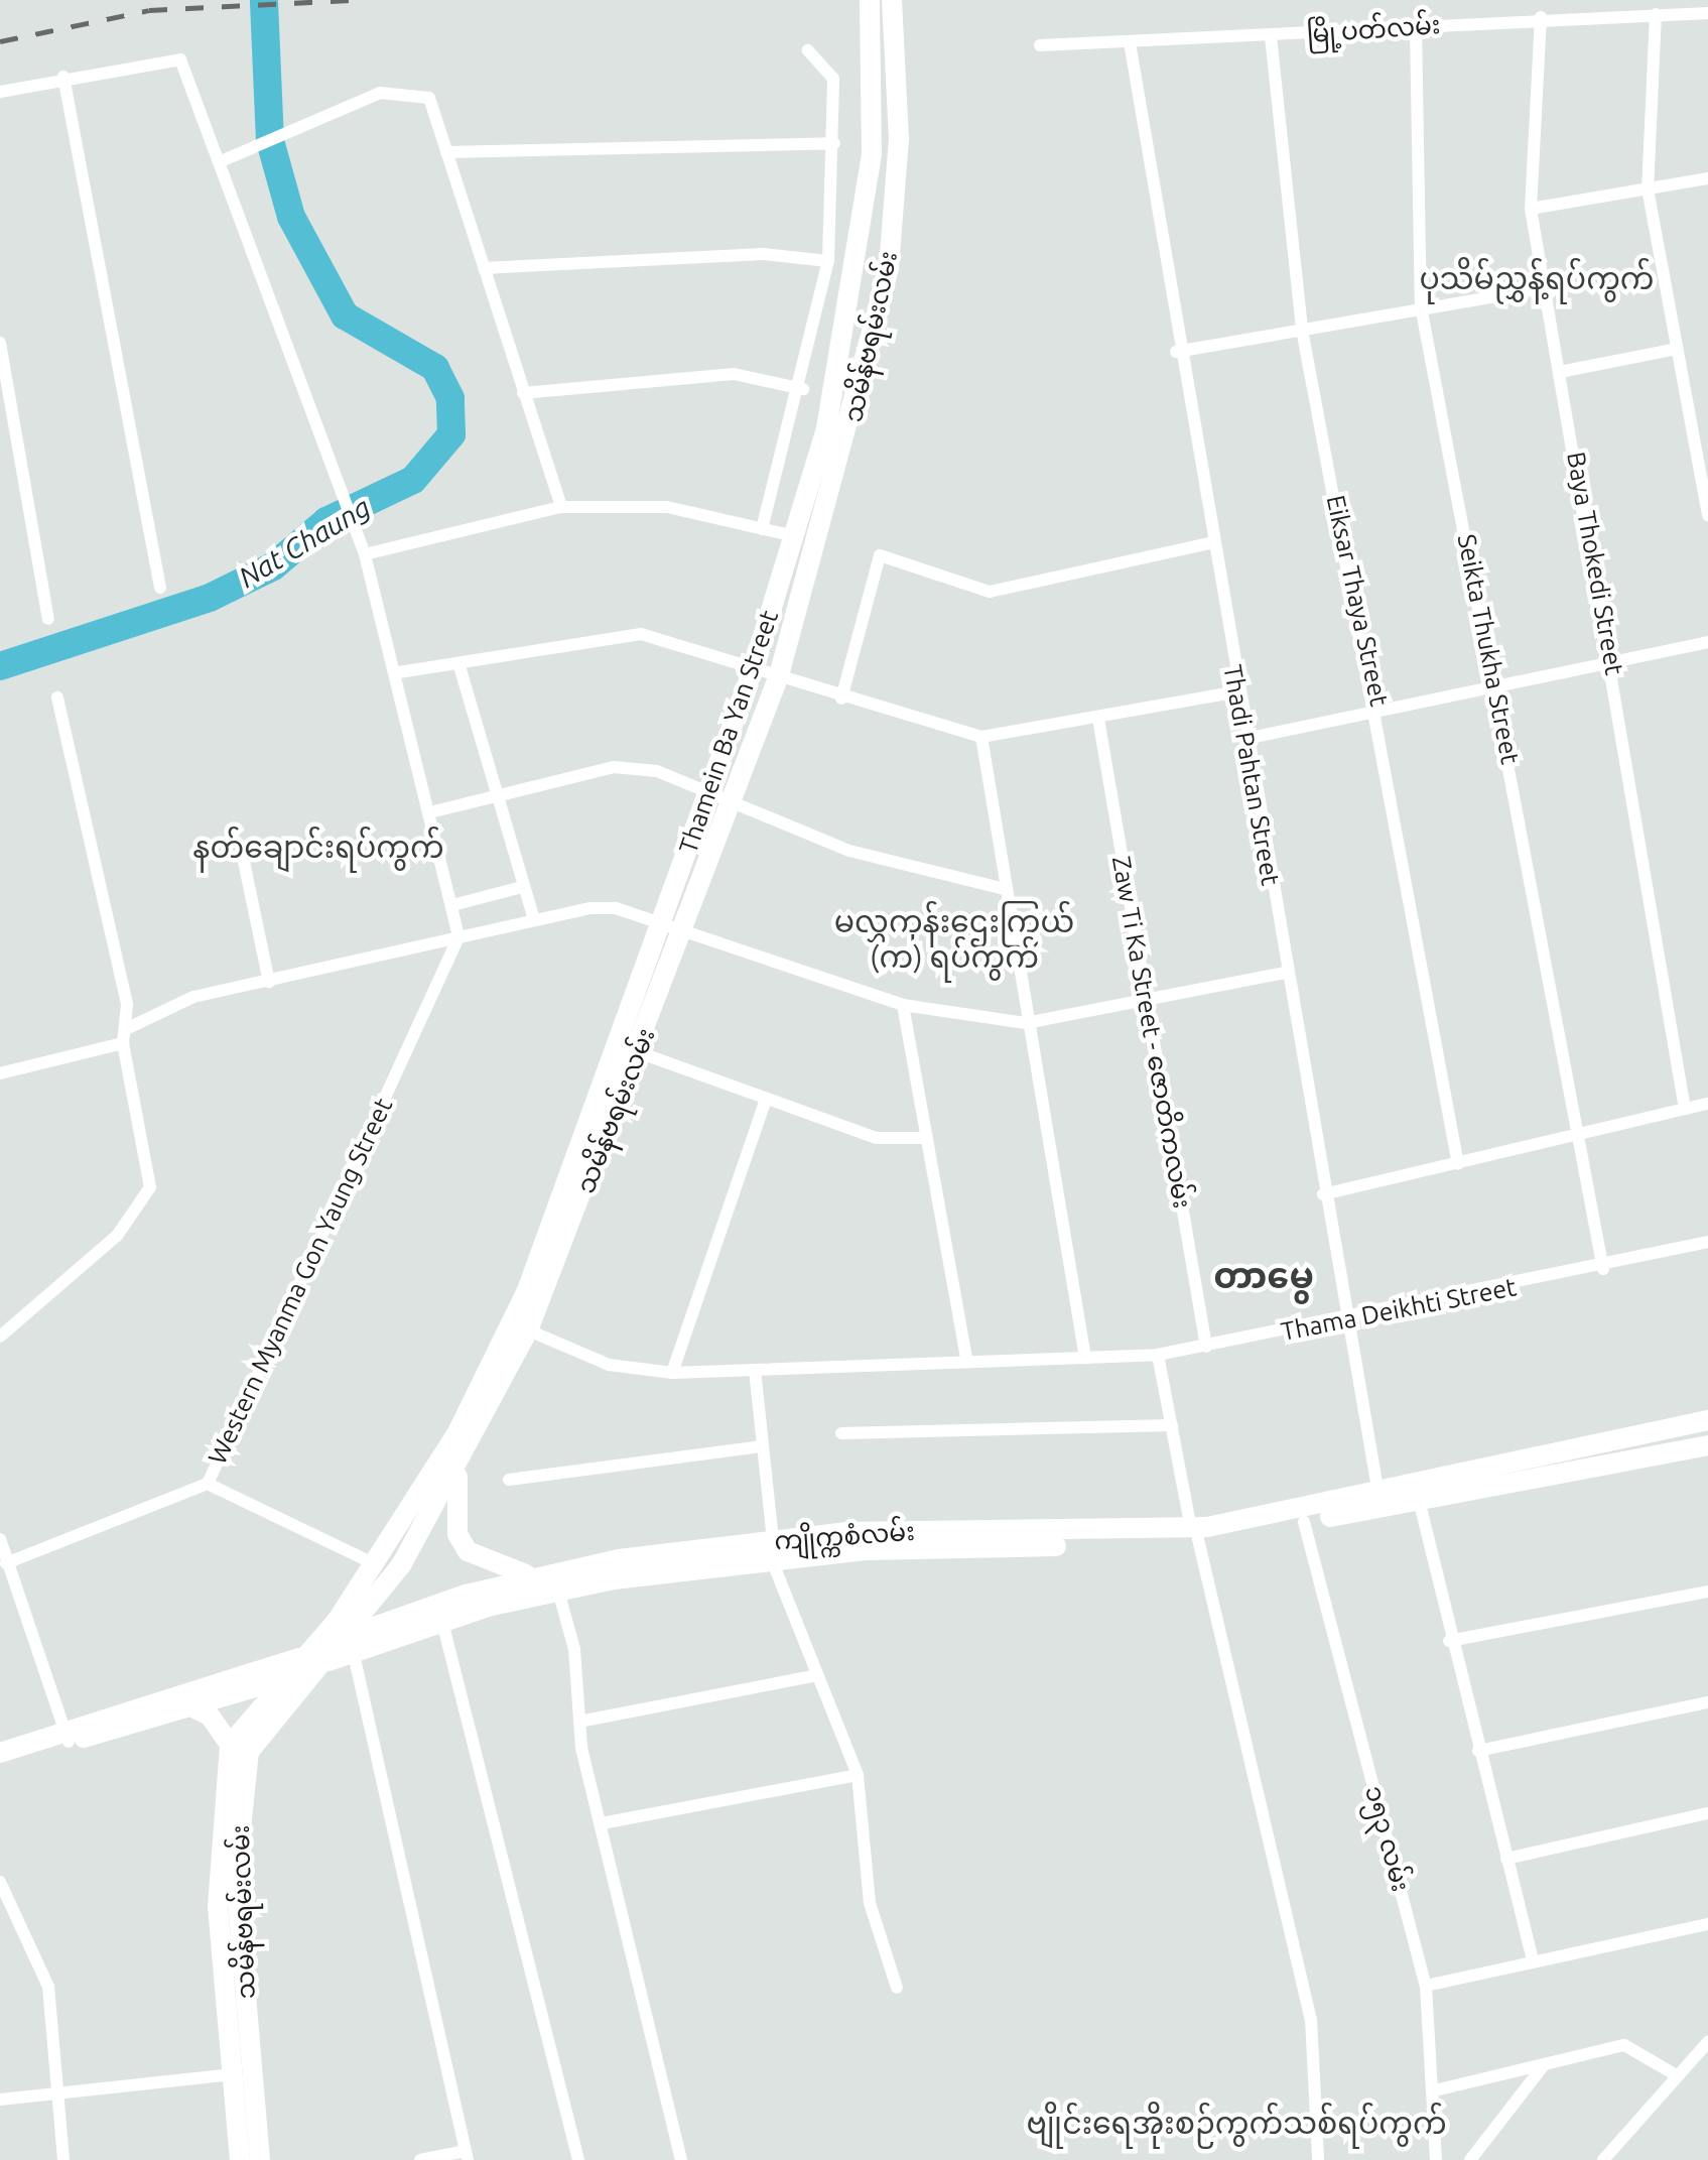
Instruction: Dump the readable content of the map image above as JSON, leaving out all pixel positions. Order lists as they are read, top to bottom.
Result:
{
  "streets": {
    "main road": ["သမိန်ဗရမ်းလမ်း", "Thamein Ba Yan Street", "ကျိုက္ကစံလမ်း"],
    "street": [
      "မြို့ပတ်လမ်း",
      "Baya Thokedi Street",
      "Eiksar Thaya Street",
      "Seikta Thukha Street",
      "Thadi Pahtan Street",
      "Zaw Ti Ka Street - ဇောတိကလမ်း",
      "Western Myanma Gon Yaung Street",
      "Thama Deikhti Street",
      "၁၅၃ လမ်း"
    ]
  },
  "crossings": [
    ["မြို့ပတ်လမ်း", "Baya Thokedi Street"],
    ["မြို့ပတ်လမ်း", "Eiksar Thaya Street"],
    ["မြို့ပတ်လမ်း", "Seikta Thukha Street"],
    ["မြို့ပတ်လမ်း", "Thadi Pahtan Street"],
    ["သမိန်ဗရမ်းလမ်း", "Thamein Ba Yan Street"],
    ["သမိန်ဗရမ်းလမ်း", "Thama Deikhti Street"],
    ["သမိန်ဗရမ်းလမ်း", "ကျိုက္ကစံလမ်း"],
    ["Seikta Thukha Street", "Thama Deikhti Street"],
    ["Thamein Ba Yan Street", "Thama Deikhti Street"],
    ["Thadi Pahtan Street", "Thama Deikhti Street"],
    ["Thadi Pahtan Street", "ကျိုက္ကစံလမ်း"],
    ["Zaw Ti Ka Street - ဇောတိကလမ်း", "Thama Deikhti Street"],
    ["ကျိုက္ကစံလမ်း", "၁၅၃ လမ်း"]
  ],
  "districts": [
    "ပုသိမ်ညွှန့်ရပ်ကွက်",
    "နတ်ချောင်းရပ်ကွက်",
    "မလွှကုန်းဌေးကြွယ် (က) ရပ်ကွက်",
    "တာမွေ",
    "ဗျိုင်းရေအိုးစဉ်ကွက်သစ်ရပ်ကွက်"
  ],
  "water": ["Nat Chaung"]
}
